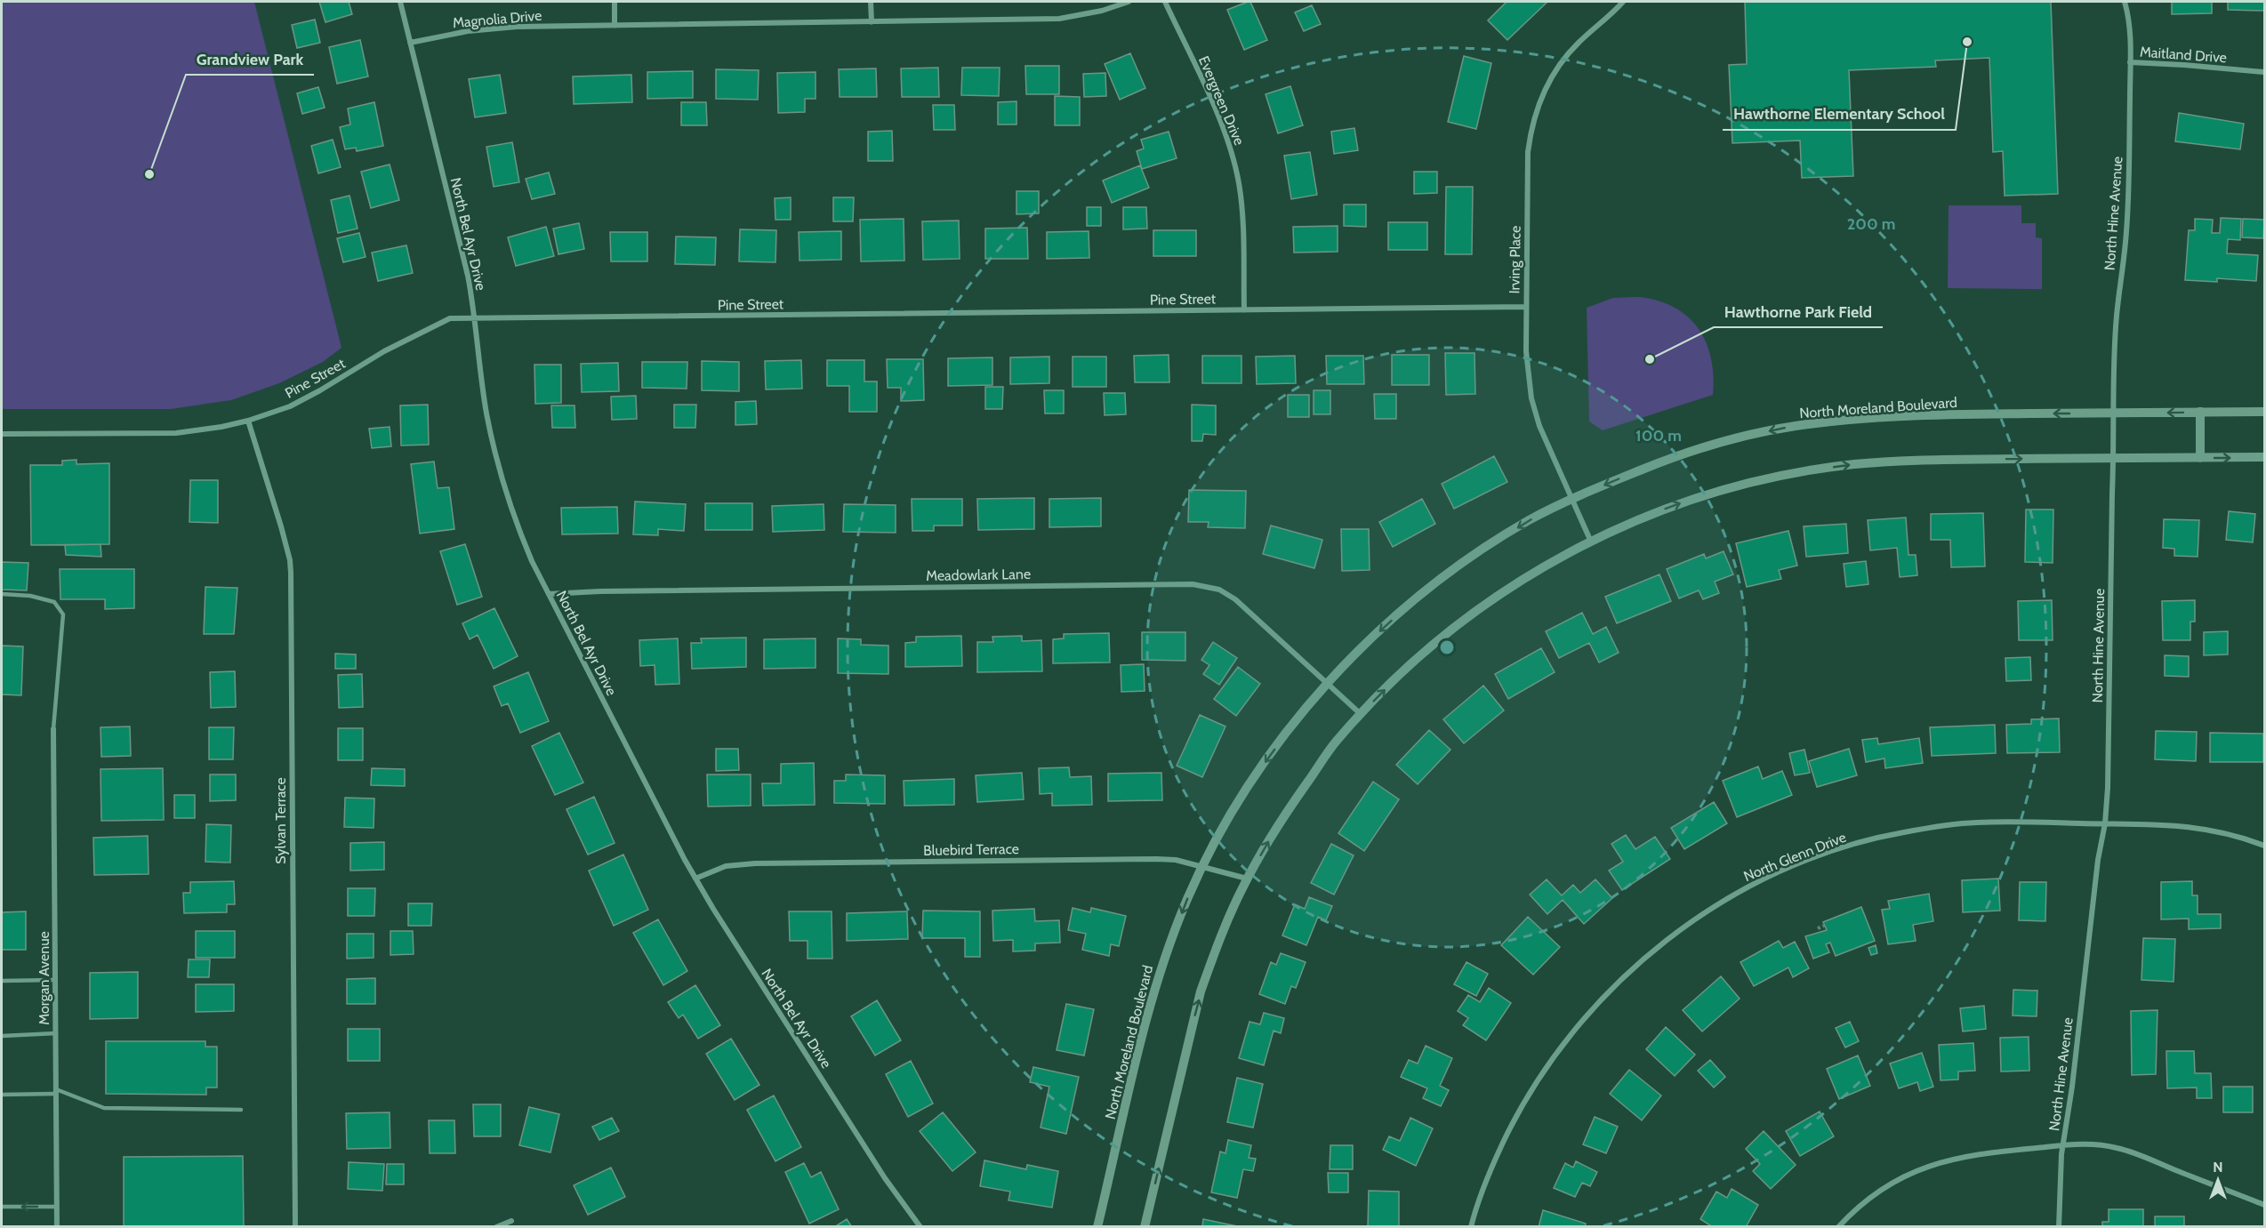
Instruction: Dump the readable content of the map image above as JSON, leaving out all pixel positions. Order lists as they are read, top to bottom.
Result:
{
  "streets": {
    "street": [
      "Magnolia Drive",
      "Maitland Drive",
      "Evergreen Drive",
      "North Hine Avenue",
      "North Bel Ayr Drive",
      "Irving Place",
      "Pine Street",
      "North Moreland Boulevard",
      "Meadowlark Lane",
      "Sylvan Terrace",
      "Bluebird Terrace",
      "North Glenn Drive",
      "Morgan Avenue"
    ]
  },
  "crossings": [
    ["Magnolia Drive", "North Bel Ayr Drive"],
    ["Maitland Drive", "North Hine Avenue"],
    ["Evergreen Drive", "Pine Street"],
    ["North Hine Avenue", "North Moreland Boulevard"],
    ["North Hine Avenue", "North Glenn Drive"],
    ["North Bel Ayr Drive", "Pine Street"],
    ["North Bel Ayr Drive", "Meadowlark Lane"],
    ["North Bel Ayr Drive", "Bluebird Terrace"],
    ["Irving Place", "Pine Street"],
    ["Irving Place", "North Moreland Boulevard"],
    ["Pine Street", "Sylvan Terrace"],
    ["North Moreland Boulevard", "Meadowlark Lane"],
    ["North Moreland Boulevard", "Bluebird Terrace"]
  ],
  "places": ["Hawthorne Elementary School", "Grandview Park", "Hawthorne Park Field"],
  "north": "top",
  "rings": ["200 m", "100 m"]
}
